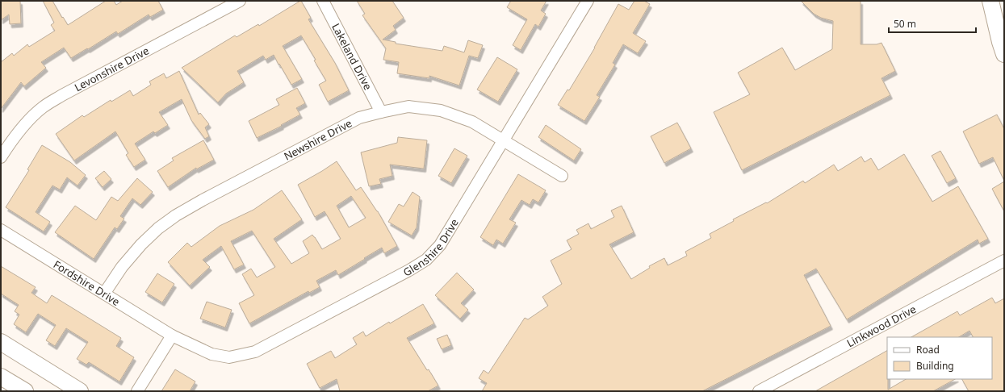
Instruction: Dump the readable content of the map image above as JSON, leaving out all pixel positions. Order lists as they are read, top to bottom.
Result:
{
  "streets": {
    "street": [
      "Lakeland Drive",
      "Levonshire Drive",
      "Newshire Drive",
      "Glenshire Drive",
      "Fordshire Drive",
      "Linkwood Drive"
    ]
  },
  "crossings": [
    ["Lakeland Drive", "Newshire Drive"],
    ["Newshire Drive", "Glenshire Drive"],
    ["Newshire Drive", "Fordshire Drive"],
    ["Glenshire Drive", "Fordshire Drive"]
  ],
  "legend": ["Road", "Building"],
  "scale_bar": "50 m"
}
